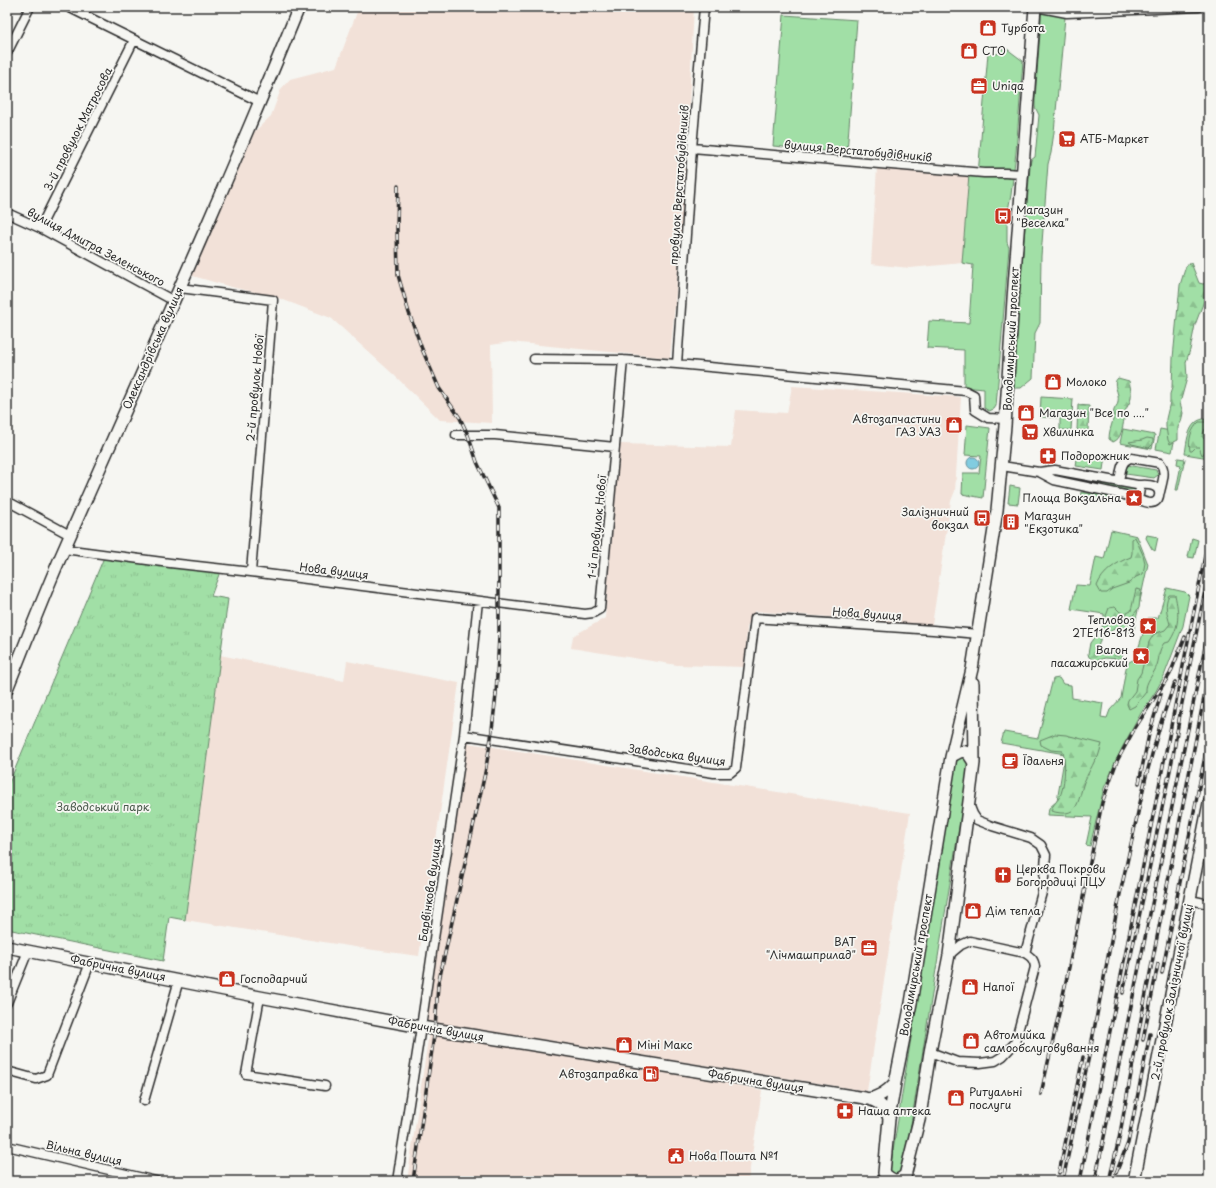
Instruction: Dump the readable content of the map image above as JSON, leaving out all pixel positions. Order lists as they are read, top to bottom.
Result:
{
  "streets": {
    "main road": [
      "Володимирський проспект",
      "Олександрівська вулиця",
      "Фабрична вулиця",
      "2-й провулок Залізничної вулиці"
    ],
    "street": [
      "3-й провулок Матросова",
      "вулиця Верстатобудівників",
      "провулок Верстатобудівників",
      "вулиця Дмитра Зеленського",
      "2-й провулок Нової",
      "1-й провулок Нової",
      "Нова вулиця",
      "Заводська вулиця",
      "Барвінкова вулиця",
      "Вільна вулиця"
    ]
  },
  "crossings": [
    ["3-й провулок Матросова", "вулиця Дмитра Зеленського"],
    ["вулиця Верстатобудівників", "провулок Верстатобудівників"],
    ["вулиця Верстатобудівників", "Володимирський проспект"],
    ["вулиця Дмитра Зеленського", "Олександрівська вулиця"],
    ["Володимирський проспект", "Нова вулиця"],
    ["Олександрівська вулиця", "2-й провулок Нової"],
    ["Олександрівська вулиця", "Нова вулиця"],
    ["2-й провулок Нової", "Нова вулиця"],
    ["1-й провулок Нової", "Нова вулиця"],
    ["Нова вулиця", "Заводська вулиця"],
    ["Нова вулиця", "Барвінкова вулиця"],
    ["Заводська вулиця", "Барвінкова вулиця"],
    ["Барвінкова вулиця", "Фабрична вулиця"]
  ],
  "parks": ["Заводський парк"],
  "places": {
    "shop": [
      "Турбота",
      "СТО",
      "Молоко",
      "Магазин \"Все по ....\"",
      "Автозапчастини ГАЗ УАЗ",
      "Дім тепла",
      "Господарчий",
      "Напої",
      "Автомийка самообслуговування",
      "Міні Макс",
      "Ритуальні послуги"
    ],
    "office": ["Uniqa", "ВАТ \"Лічмашприлад\""],
    "supermarket": ["АТБ-Маркет", "Хвилинка"],
    "bus stop": ["Магазин \"Веселка\"", "Залізничний вокзал"],
    "pharmacy": ["Подорожник", "Наша аптека"],
    "place": ["Площа Вокзальна", "Тепловоз 2ТЕ116-813", "Вагон пасажирський"],
    "building": ["Магазин \"Екзотика\""],
    "cafe": ["Їдальня"],
    "church": ["Церква Покрови Богородиці ПЦУ"],
    "fuel station": ["Автозаправка"],
    "public building": ["Нова Пошта №1"]
  }
}
